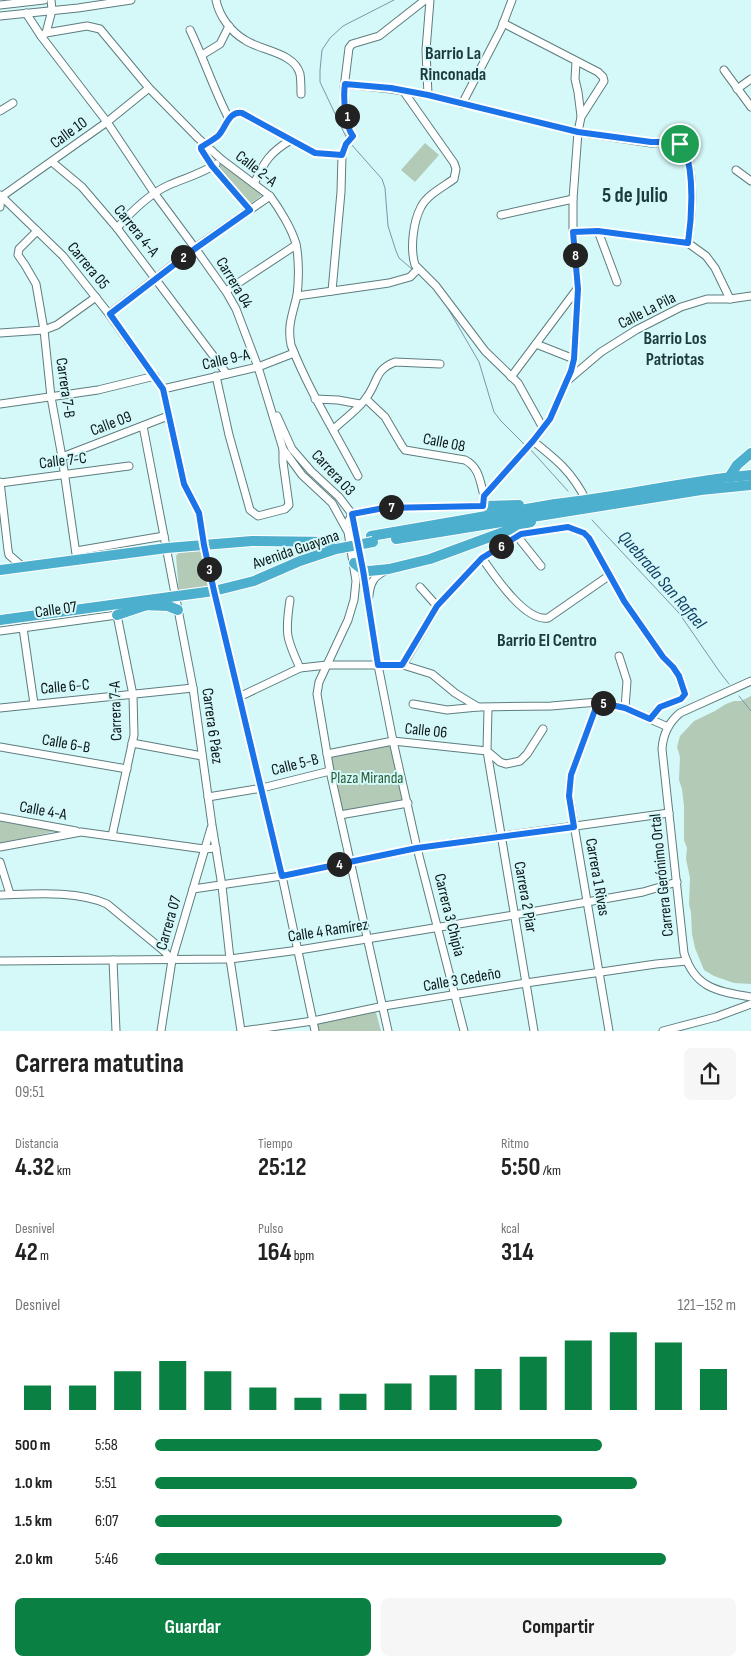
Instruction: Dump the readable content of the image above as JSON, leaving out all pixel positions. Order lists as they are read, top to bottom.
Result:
{
  "streets": {
    "highway": ["Avenida Guayana"],
    "street": [
      "Calle 10",
      "Calle 2-A",
      "Carrera 4-A",
      "Carrera 05",
      "Carrera 04",
      "Calle La Pila",
      "Calle 9-A",
      "Carrera 7-B",
      "Calle 09",
      "Calle 08",
      "Calle 7-C",
      "Carrera 03",
      "Calle 07",
      "Calle 6-C",
      "Carrera 7-A",
      "Carrera 6 Páez",
      "Calle 06",
      "Calle 6-B",
      "Calle 5-B",
      "Calle 4-A",
      "Carrera Gerónimo Ortal",
      "Carrera 1 Rivas",
      "Carrera 2 Piar",
      "Carrera 3 Chipia",
      "Carrera 07",
      "Calle 4 Ramírez",
      "Calle 3 Cedeño"
    ]
  },
  "crossings": [
    ["Calle 10", "Calle 2-A"],
    ["Calle 10", "Carrera 4-A"],
    ["Calle 10", "Carrera 05"],
    ["Calle 10", "Carrera 04"],
    ["Calle 2-A", "Carrera 04"],
    ["Calle 2-A", "Calle 9-A"],
    ["Carrera 4-A", "Calle 9-A"],
    ["Carrera 05", "Calle 9-A"],
    ["Carrera 05", "Carrera 7-B"],
    ["Carrera 05", "Calle 09"],
    ["Carrera 05", "Avenida Guayana"],
    ["Carrera 05", "Calle 5-B"],
    ["Carrera 05", "Calle 4 Ramírez"],
    ["Carrera 05", "Calle 3 Cedeño"],
    ["Carrera 04", "Calle 9-A"],
    ["Carrera 04", "Carrera 03"],
    ["Carrera 04", "Calle 06"],
    ["Carrera 04", "Calle 5-B"],
    ["Carrera 04", "Calle 4 Ramírez"],
    ["Carrera 04", "Calle 3 Cedeño"],
    ["Carrera 7-B", "Calle 09"],
    ["Carrera 7-B", "Calle 7-C"],
    ["Carrera 7-B", "Avenida Guayana"],
    ["Calle 09", "Carrera 6 Páez"],
    ["Carrera 03", "Carrera 3 Chipia"],
    ["Avenida Guayana", "Carrera 6 Páez"],
    ["Calle 07", "Carrera 7-A"],
    ["Calle 6-C", "Carrera 7-A"],
    ["Calle 6-C", "Carrera 6 Páez"],
    ["Carrera 7-A", "Calle 6-B"],
    ["Carrera 6 Páez", "Calle 5-B"],
    ["Carrera 6 Páez", "Carrera 07"],
    ["Carrera 6 Páez", "Calle 4 Ramírez"],
    ["Carrera 6 Páez", "Calle 3 Cedeño"],
    ["Calle 06", "Carrera 2 Piar"],
    ["Calle 06", "Carrera 3 Chipia"],
    ["Carrera Gerónimo Ortal", "Calle 4 Ramírez"],
    ["Carrera Gerónimo Ortal", "Calle 3 Cedeño"],
    ["Carrera 1 Rivas", "Calle 4 Ramírez"],
    ["Carrera 1 Rivas", "Calle 3 Cedeño"],
    ["Carrera 2 Piar", "Calle 4 Ramírez"],
    ["Carrera 2 Piar", "Calle 3 Cedeño"],
    ["Carrera 3 Chipia", "Calle 4 Ramírez"],
    ["Carrera 3 Chipia", "Calle 3 Cedeño"],
    ["Carrera 07", "Calle 4 Ramírez"]
  ],
  "districts": [
    "Barrio La Rinconada",
    "5 de Julio",
    "Barrio Los Patriotas",
    "Barrio El Centro"
  ],
  "water": ["Quebrada San Rafael"],
  "parks": ["Plaza Miranda"],
  "page": {
    "pins": [
      "1",
      "8",
      "2",
      "7",
      "6",
      "3",
      "5",
      "4"
    ],
    "heading": ["Carrera matutina", "09:51"],
    "stats": [
      ["Distancia", "4.32 km"],
      ["Tiempo", "25:12"],
      ["Ritmo", "5:50 /km"],
      ["Desnivel", "42 m"],
      ["Pulso", "164 bpm"],
      ["kcal", "314"]
    ],
    "chart": ["Desnivel", "121–152 m"],
    "list": [
      {
        "name": "500 m",
        "note": "5:58"
      },
      {
        "name": "1.0 km",
        "note": "5:51"
      },
      {
        "name": "1.5 km",
        "note": "6:07"
      },
      {
        "name": "2.0 km",
        "note": "5:46"
      }
    ],
    "buttons": ["Guardar", "Compartir"]
  }
}
